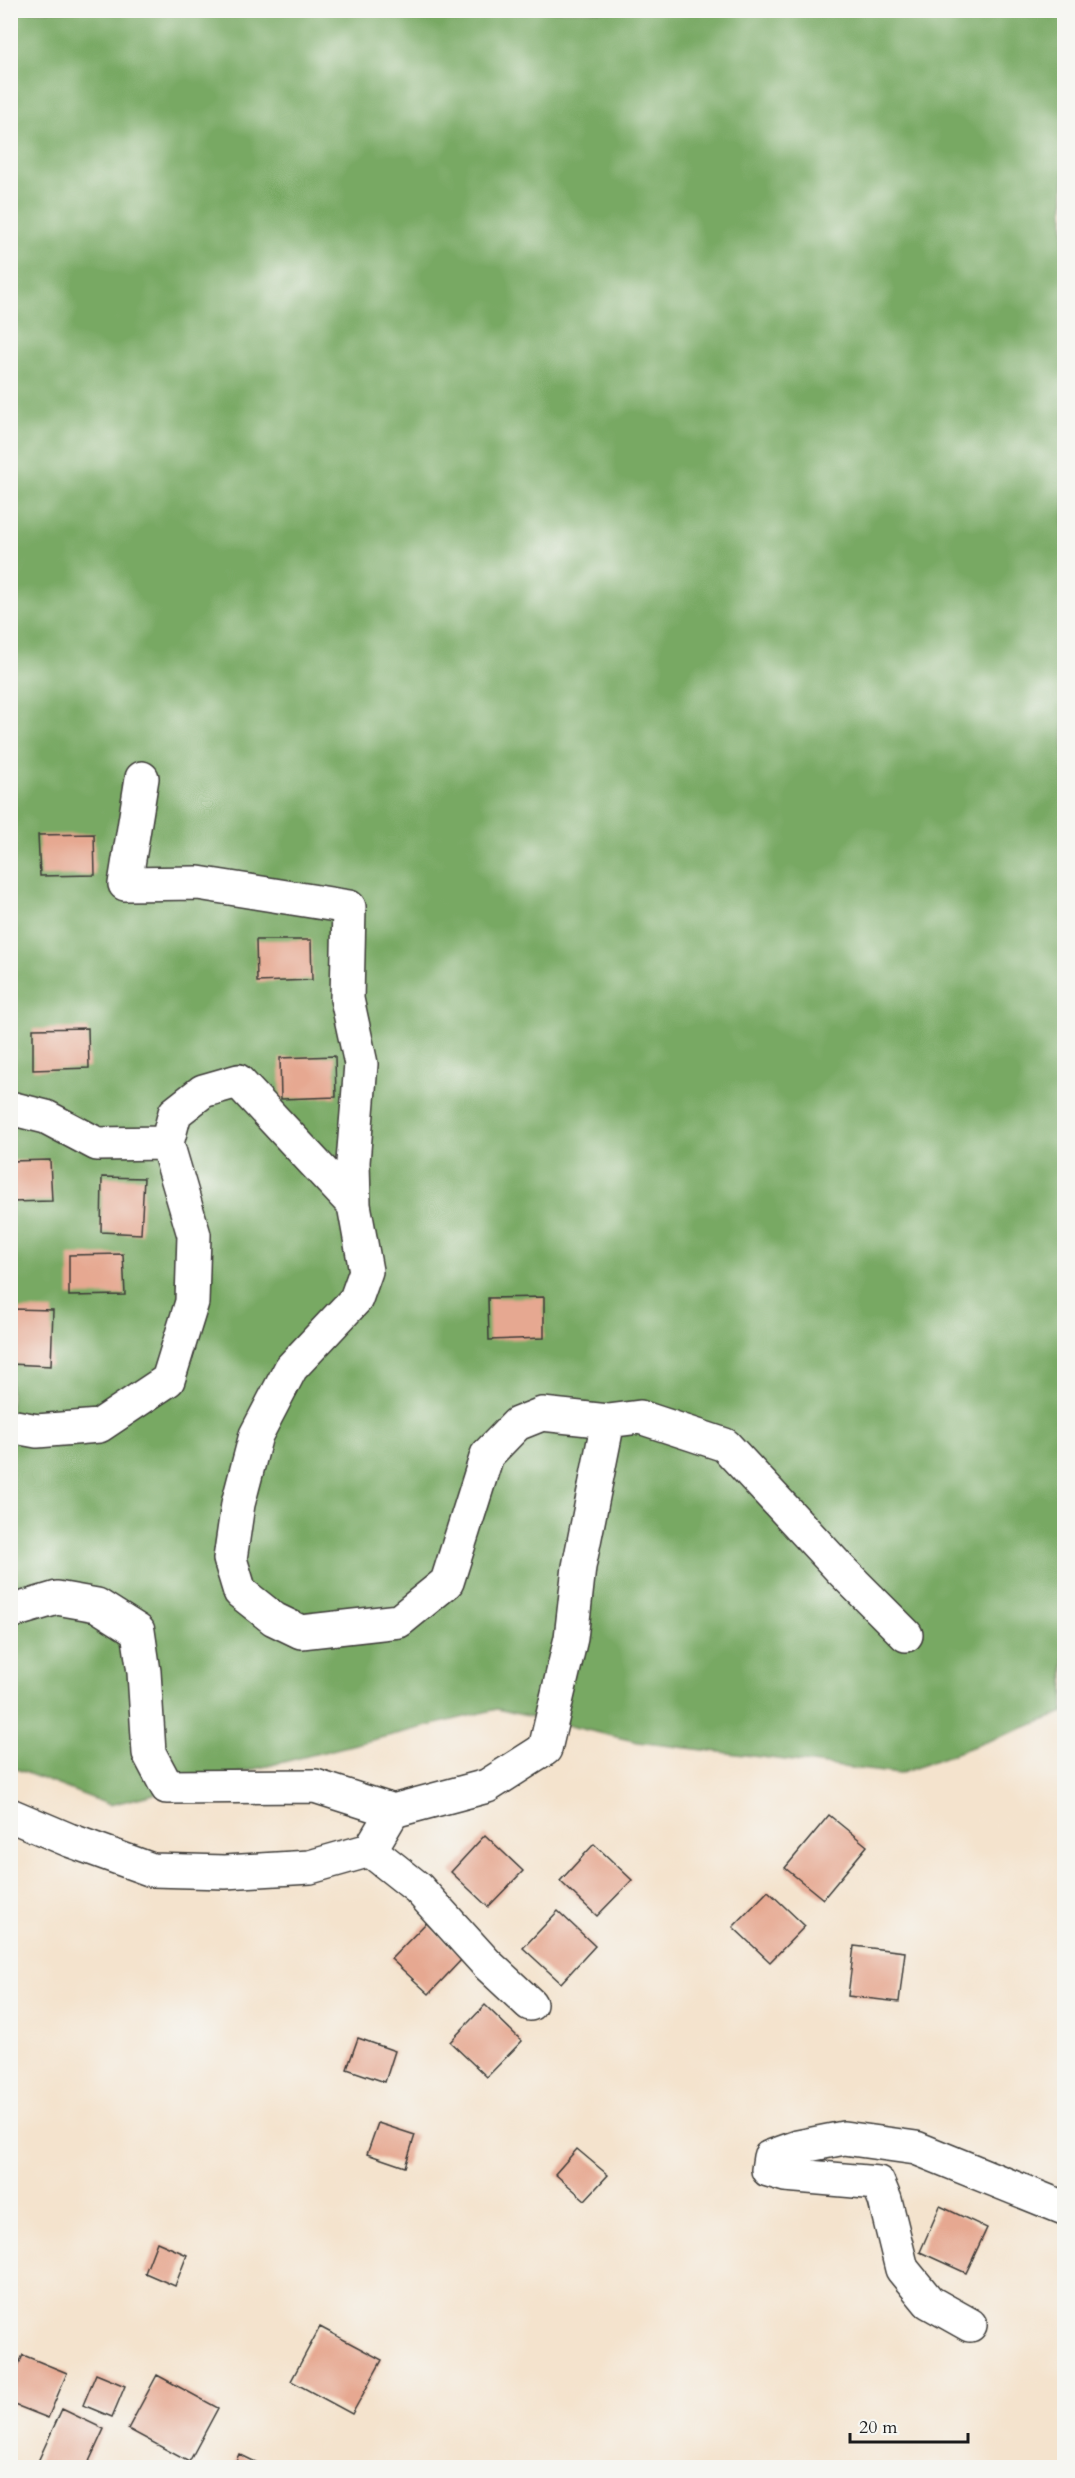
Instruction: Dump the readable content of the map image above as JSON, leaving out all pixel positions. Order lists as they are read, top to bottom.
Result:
{
  "scale_bar": "20 m"
}
